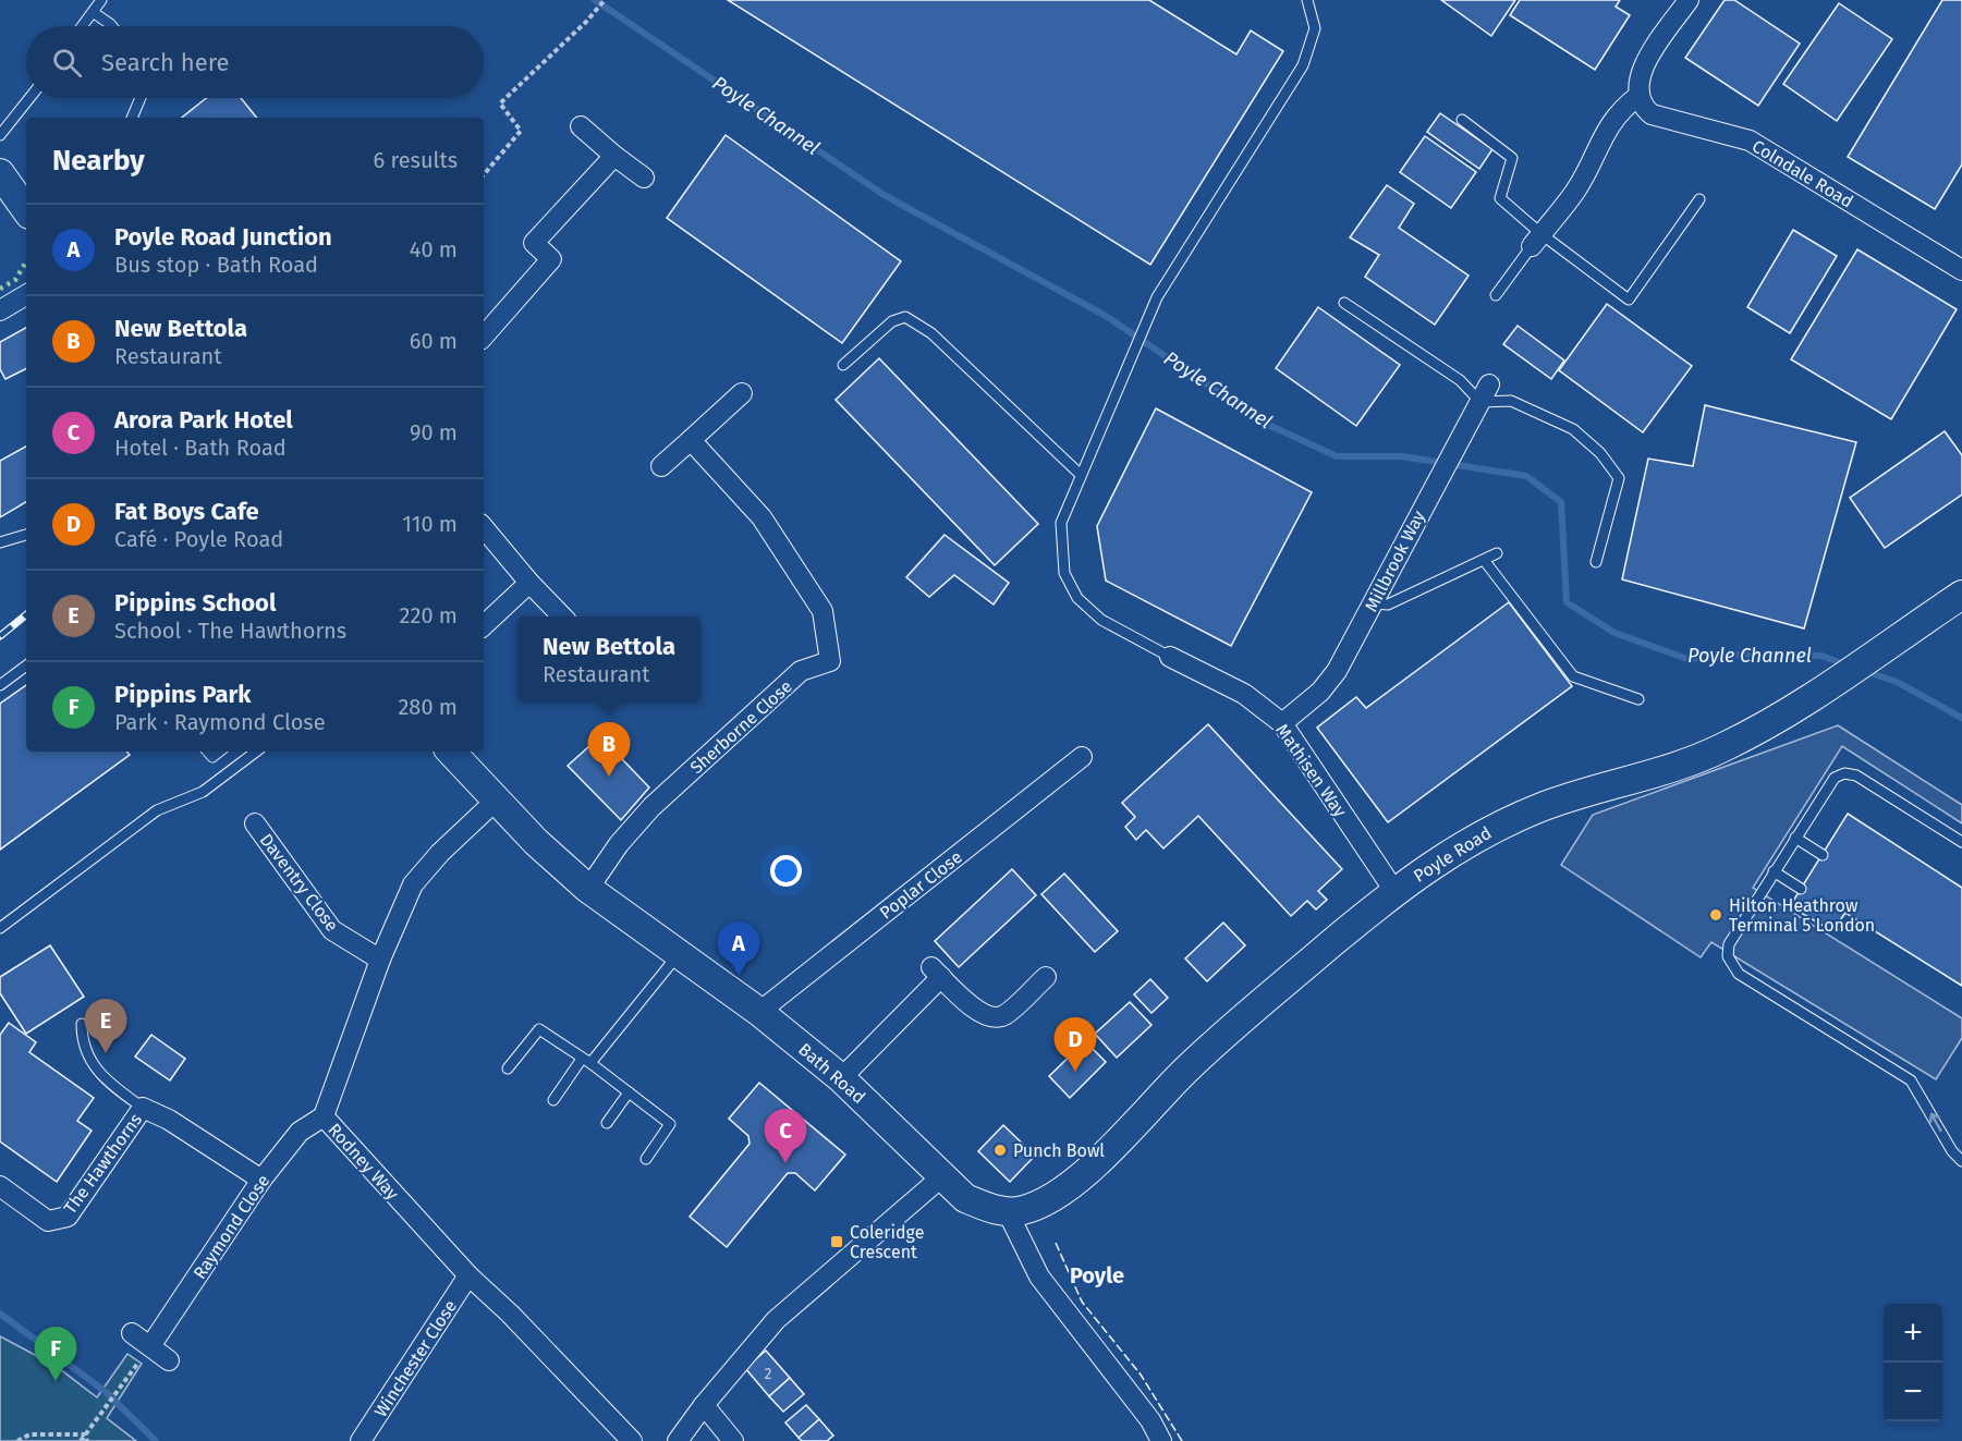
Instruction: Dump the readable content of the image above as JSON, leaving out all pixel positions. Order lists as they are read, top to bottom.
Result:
{
  "streets": {
    "street": [
      "Colndale Road",
      "Millbrook Way",
      "Sherborne Close",
      "Mathisen Way",
      "Poyle Road",
      "Daventry Close",
      "Poplar Close",
      "Bath Road",
      "Rodney Way",
      "The Hawthorns",
      "Raymond Close",
      "Winchester Close"
    ]
  },
  "crossings": [
    ["Millbrook Way", "Mathisen Way"],
    ["Sherborne Close", "Bath Road"],
    ["Mathisen Way", "Poyle Road"],
    ["Poyle Road", "Bath Road"],
    ["Daventry Close", "Rodney Way"],
    ["Poplar Close", "Bath Road"],
    ["Bath Road", "Rodney Way"],
    ["Rodney Way", "Raymond Close"],
    ["Rodney Way", "Winchester Close"],
    ["The Hawthorns", "Raymond Close"]
  ],
  "districts": ["Poyle"],
  "water": ["Poyle Channel"],
  "places": {
    "other": ["Hilton Heathrow Terminal 5 London", "Punch Bowl"],
    "transit": ["Coleridge Crescent"]
  },
  "house_numbers": ["2"],
  "page": {
    "search": "Search here",
    "heading": ["Nearby", "6 results"],
    "list": [
      {
        "mark": "A",
        "name": "Poyle Road Junction",
        "note": "Bus stop · Bath Road",
        "value": "40 m"
      },
      {
        "mark": "B",
        "name": "New Bettola",
        "note": "Restaurant",
        "value": "60 m"
      },
      {
        "mark": "C",
        "name": "Arora Park Hotel",
        "note": "Hotel · Bath Road",
        "value": "90 m"
      },
      {
        "mark": "D",
        "name": "Fat Boys Cafe",
        "note": "Café · Poyle Road",
        "value": "110 m"
      },
      {
        "mark": "E",
        "name": "Pippins School",
        "note": "School · The Hawthorns",
        "value": "220 m"
      },
      {
        "mark": "F",
        "name": "Pippins Park",
        "note": "Park · Raymond Close",
        "value": "280 m"
      }
    ],
    "popup": ["New Bettola", "Restaurant"],
    "pins": [
      "B",
      "A",
      "E",
      "D",
      "C",
      "F"
    ],
    "map_buttons": ["+", "−"]
  }
}
